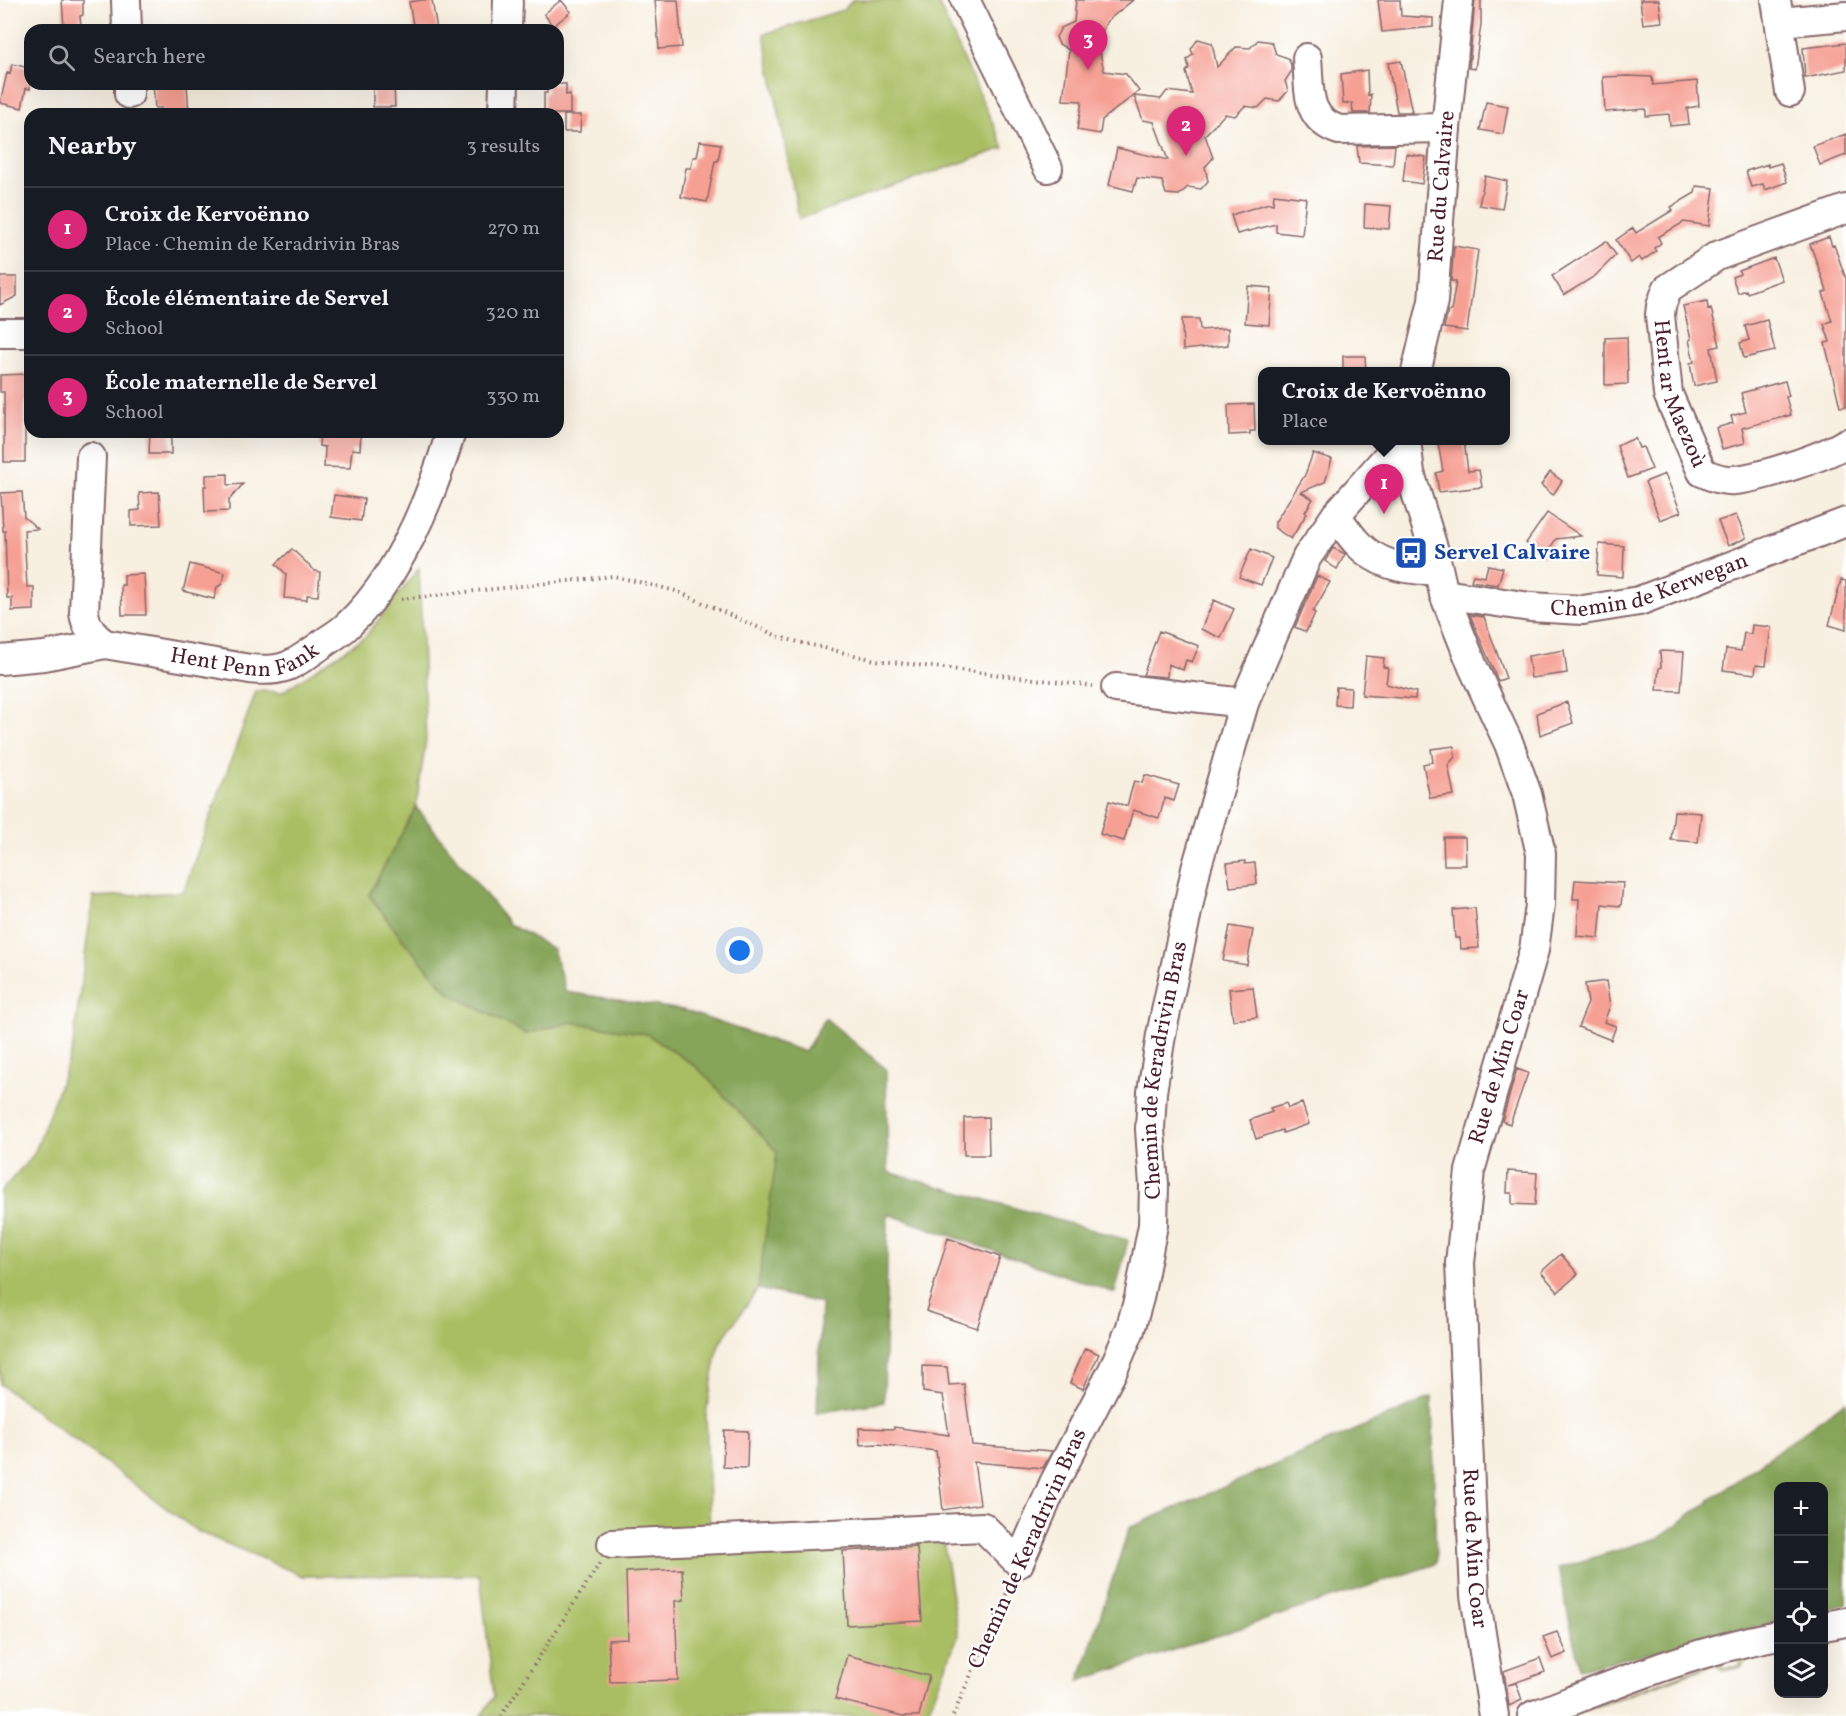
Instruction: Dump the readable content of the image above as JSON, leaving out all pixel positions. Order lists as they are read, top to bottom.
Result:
{
  "streets": {
    "street": [
      "Rue du Calvaire",
      "Hent ar Maezoù",
      "Chemin de Kerwegan",
      "Hent Penn Fank",
      "Rue de Min Coar",
      "Chemin de Keradrivin Bras"
    ]
  },
  "crossings": [
    ["Chemin de Kerwegan", "Rue de Min Coar"],
    ["Chemin de Kerwegan", "Chemin de Keradrivin Bras"]
  ],
  "places": {
    "bus stop": ["Servel Calvaire"]
  },
  "page": {
    "pins": ["3", "2", "1"],
    "search": "Search here",
    "heading": ["Nearby", "3 results"],
    "list": [
      {
        "mark": "1",
        "name": "Croix de Kervoënno",
        "note": "Place · Chemin de Keradrivin Bras",
        "value": "270 m"
      },
      {
        "mark": "2",
        "name": "École élémentaire de Servel",
        "note": "School",
        "value": "320 m"
      },
      {
        "mark": "3",
        "name": "École maternelle de Servel",
        "note": "School",
        "value": "330 m"
      }
    ],
    "popup": ["Croix de Kervoënno", "Place"],
    "map_buttons": ["+", "−"]
  }
}
